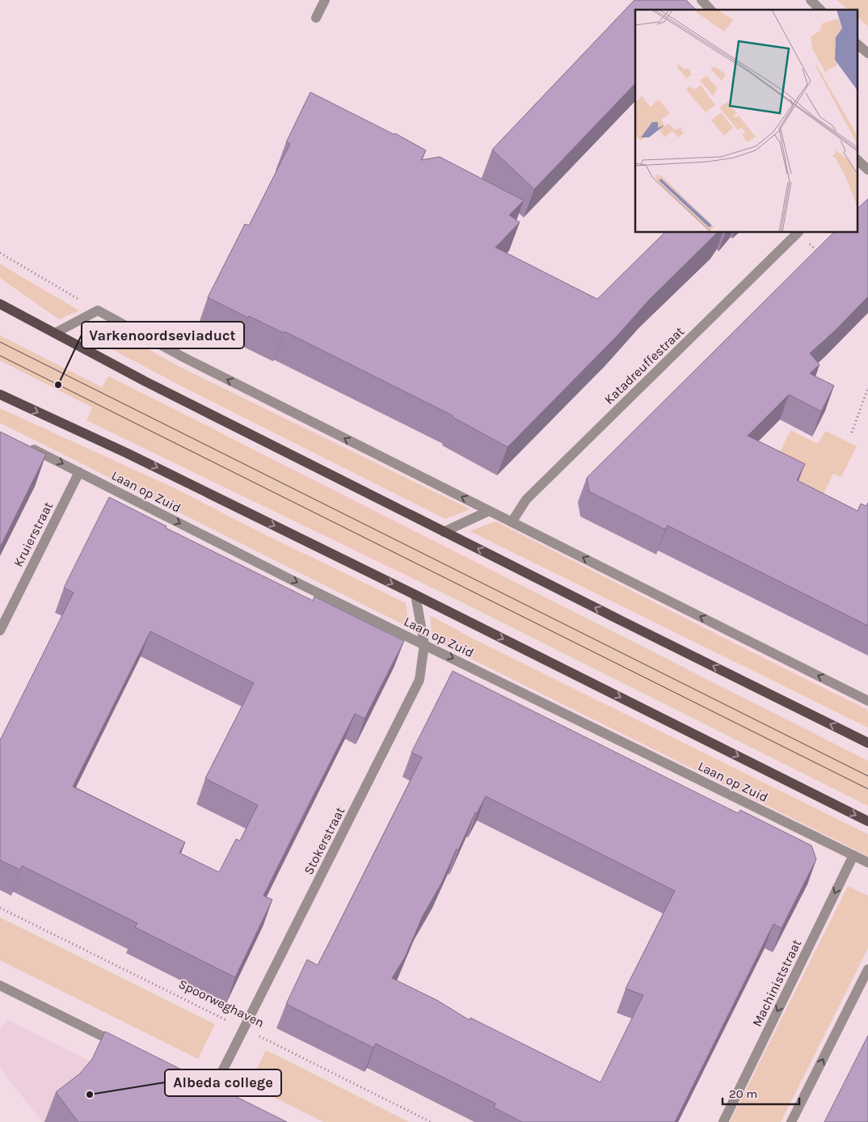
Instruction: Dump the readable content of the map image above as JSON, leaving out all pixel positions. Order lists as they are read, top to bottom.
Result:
{
  "streets": {
    "main road": ["Laan op Zuid"],
    "street": [
      "Katadreuffestraat",
      "Kruierstraat",
      "Stokerstraat",
      "Machiniststraat"
    ],
    "path": ["Spoorweghaven"]
  },
  "crossings": [
    ["Laan op Zuid", "Kruierstraat"],
    ["Laan op Zuid", "Stokerstraat"],
    ["Laan op Zuid", "Machiniststraat"],
    ["Stokerstraat", "Spoorweghaven"]
  ],
  "places": ["Varkenoordseviaduct", "Albeda college"],
  "scale_bar": "20 m"
}
